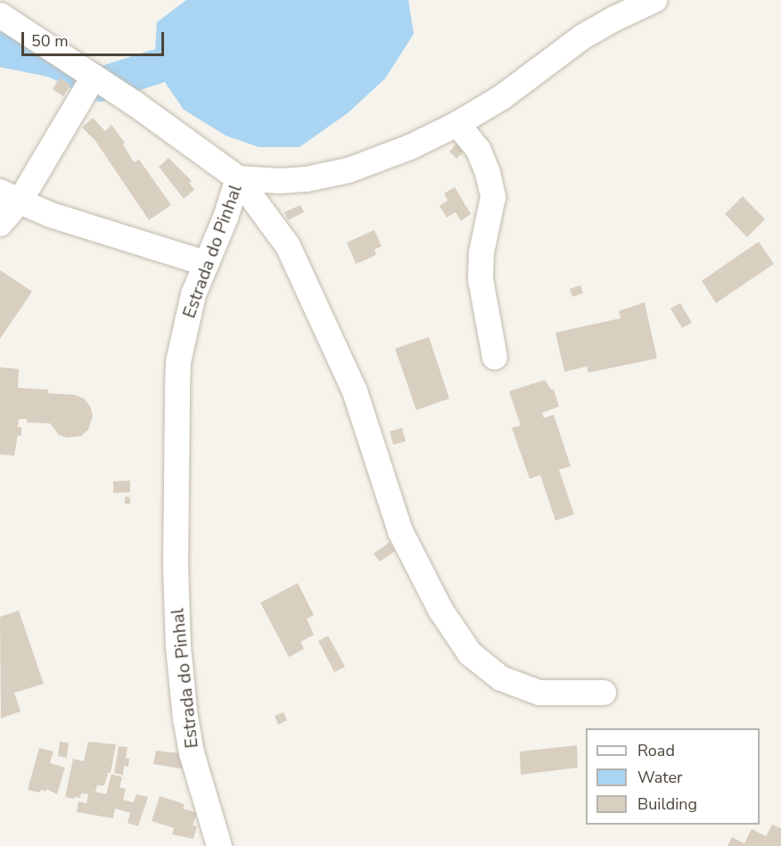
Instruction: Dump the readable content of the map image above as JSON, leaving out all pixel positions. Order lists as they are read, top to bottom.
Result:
{
  "streets": {
    "street": ["Estrada do Pinhal"]
  },
  "legend": ["Road", "Water", "Building"],
  "scale_bar": "50 m"
}
